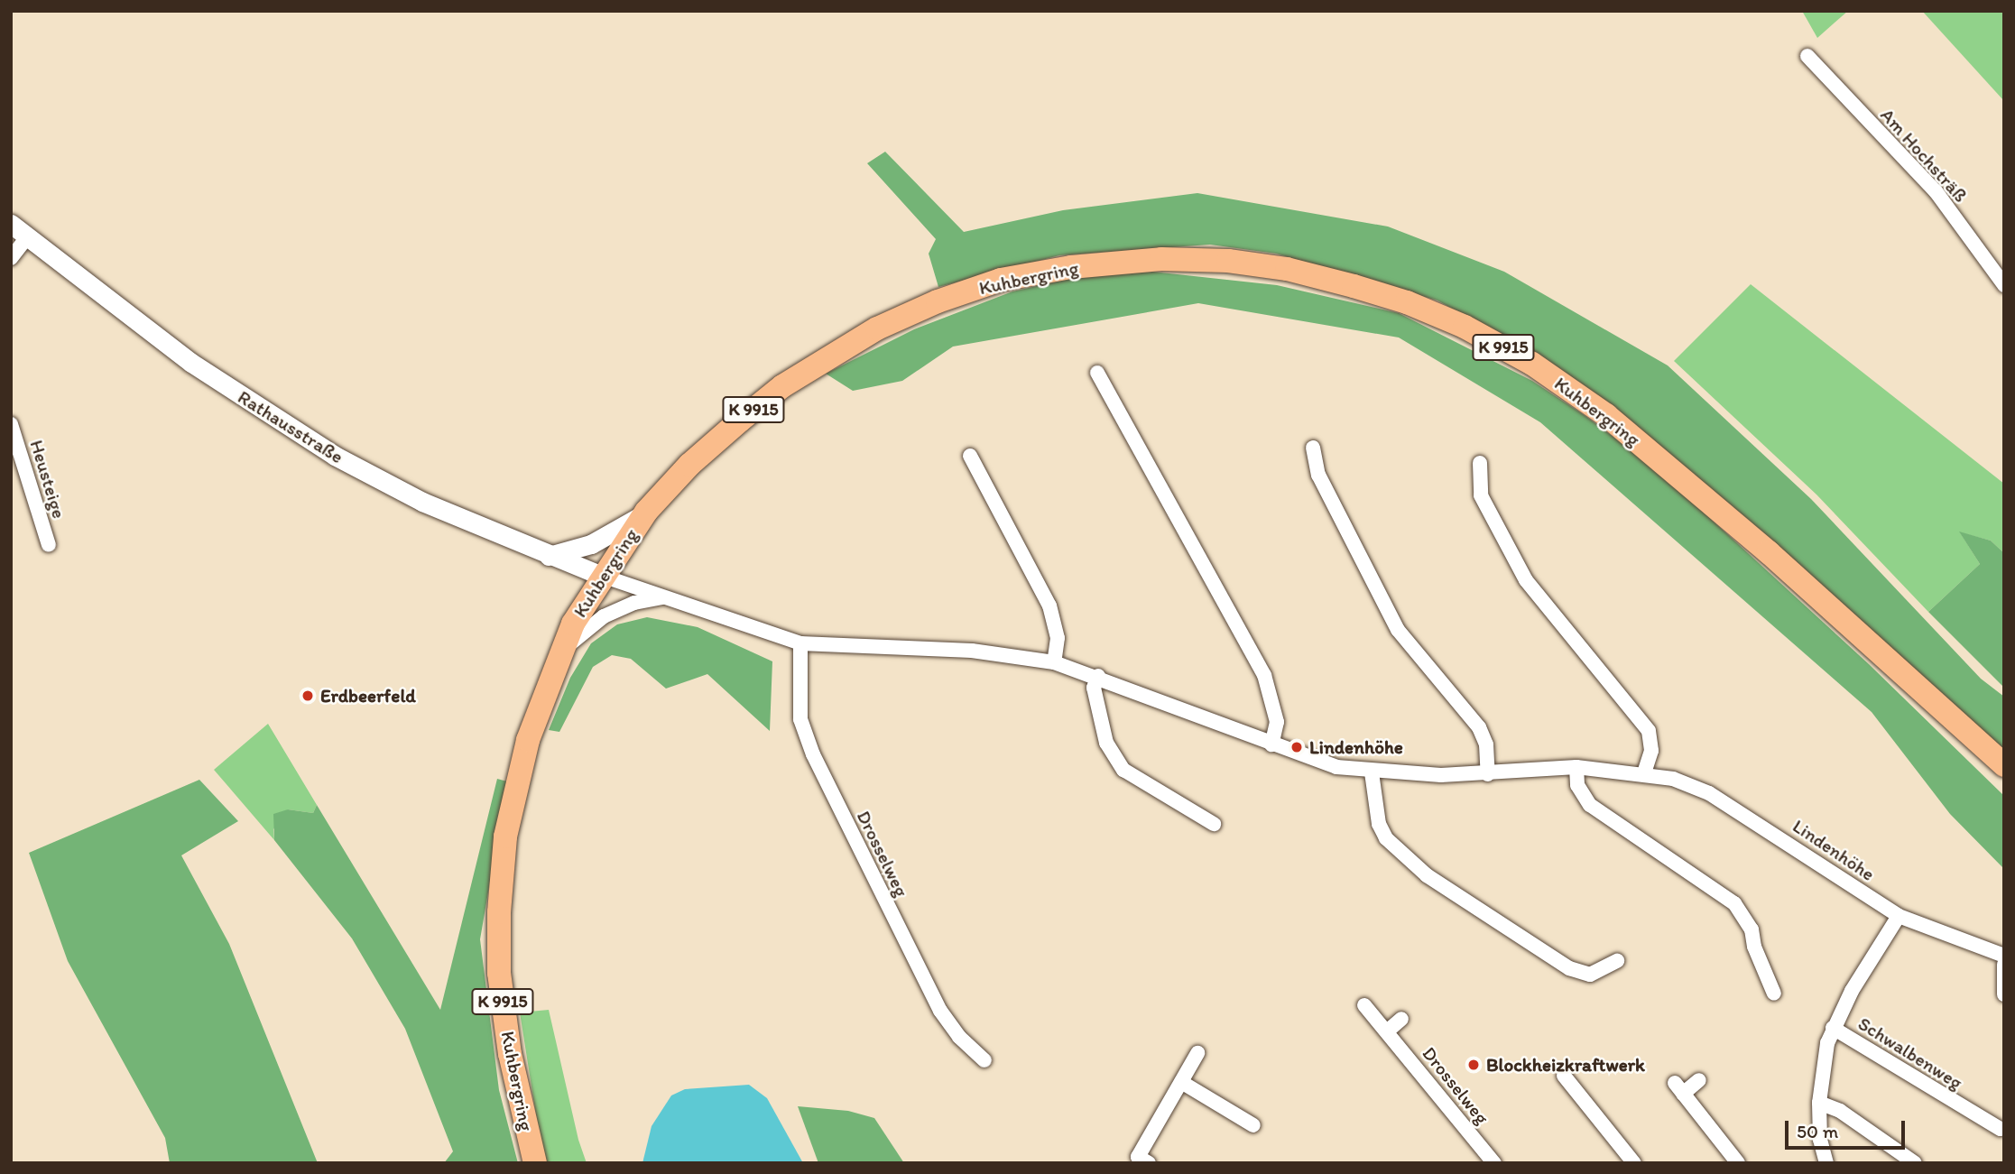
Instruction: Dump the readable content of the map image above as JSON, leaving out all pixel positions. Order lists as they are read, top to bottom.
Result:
{
  "streets": {
    "main road": ["Kuhbergring", "K 9915"],
    "street": [
      "Am Hochsträß",
      "Rathausstraße",
      "Heusteige",
      "Lindenhöhe",
      "Drosselweg",
      "Schwalbenweg"
    ]
  },
  "crossings": [
    ["Kuhbergring", "Rathausstraße"],
    ["Kuhbergring", "Lindenhöhe"],
    ["Rathausstraße", "Lindenhöhe"],
    ["Lindenhöhe", "Drosselweg"],
    ["Lindenhöhe", "Schwalbenweg"]
  ],
  "places": ["Erdbeerfeld", "Lindenhöhe", "Blockheizkraftwerk"],
  "scale_bar": "50 m"
}
